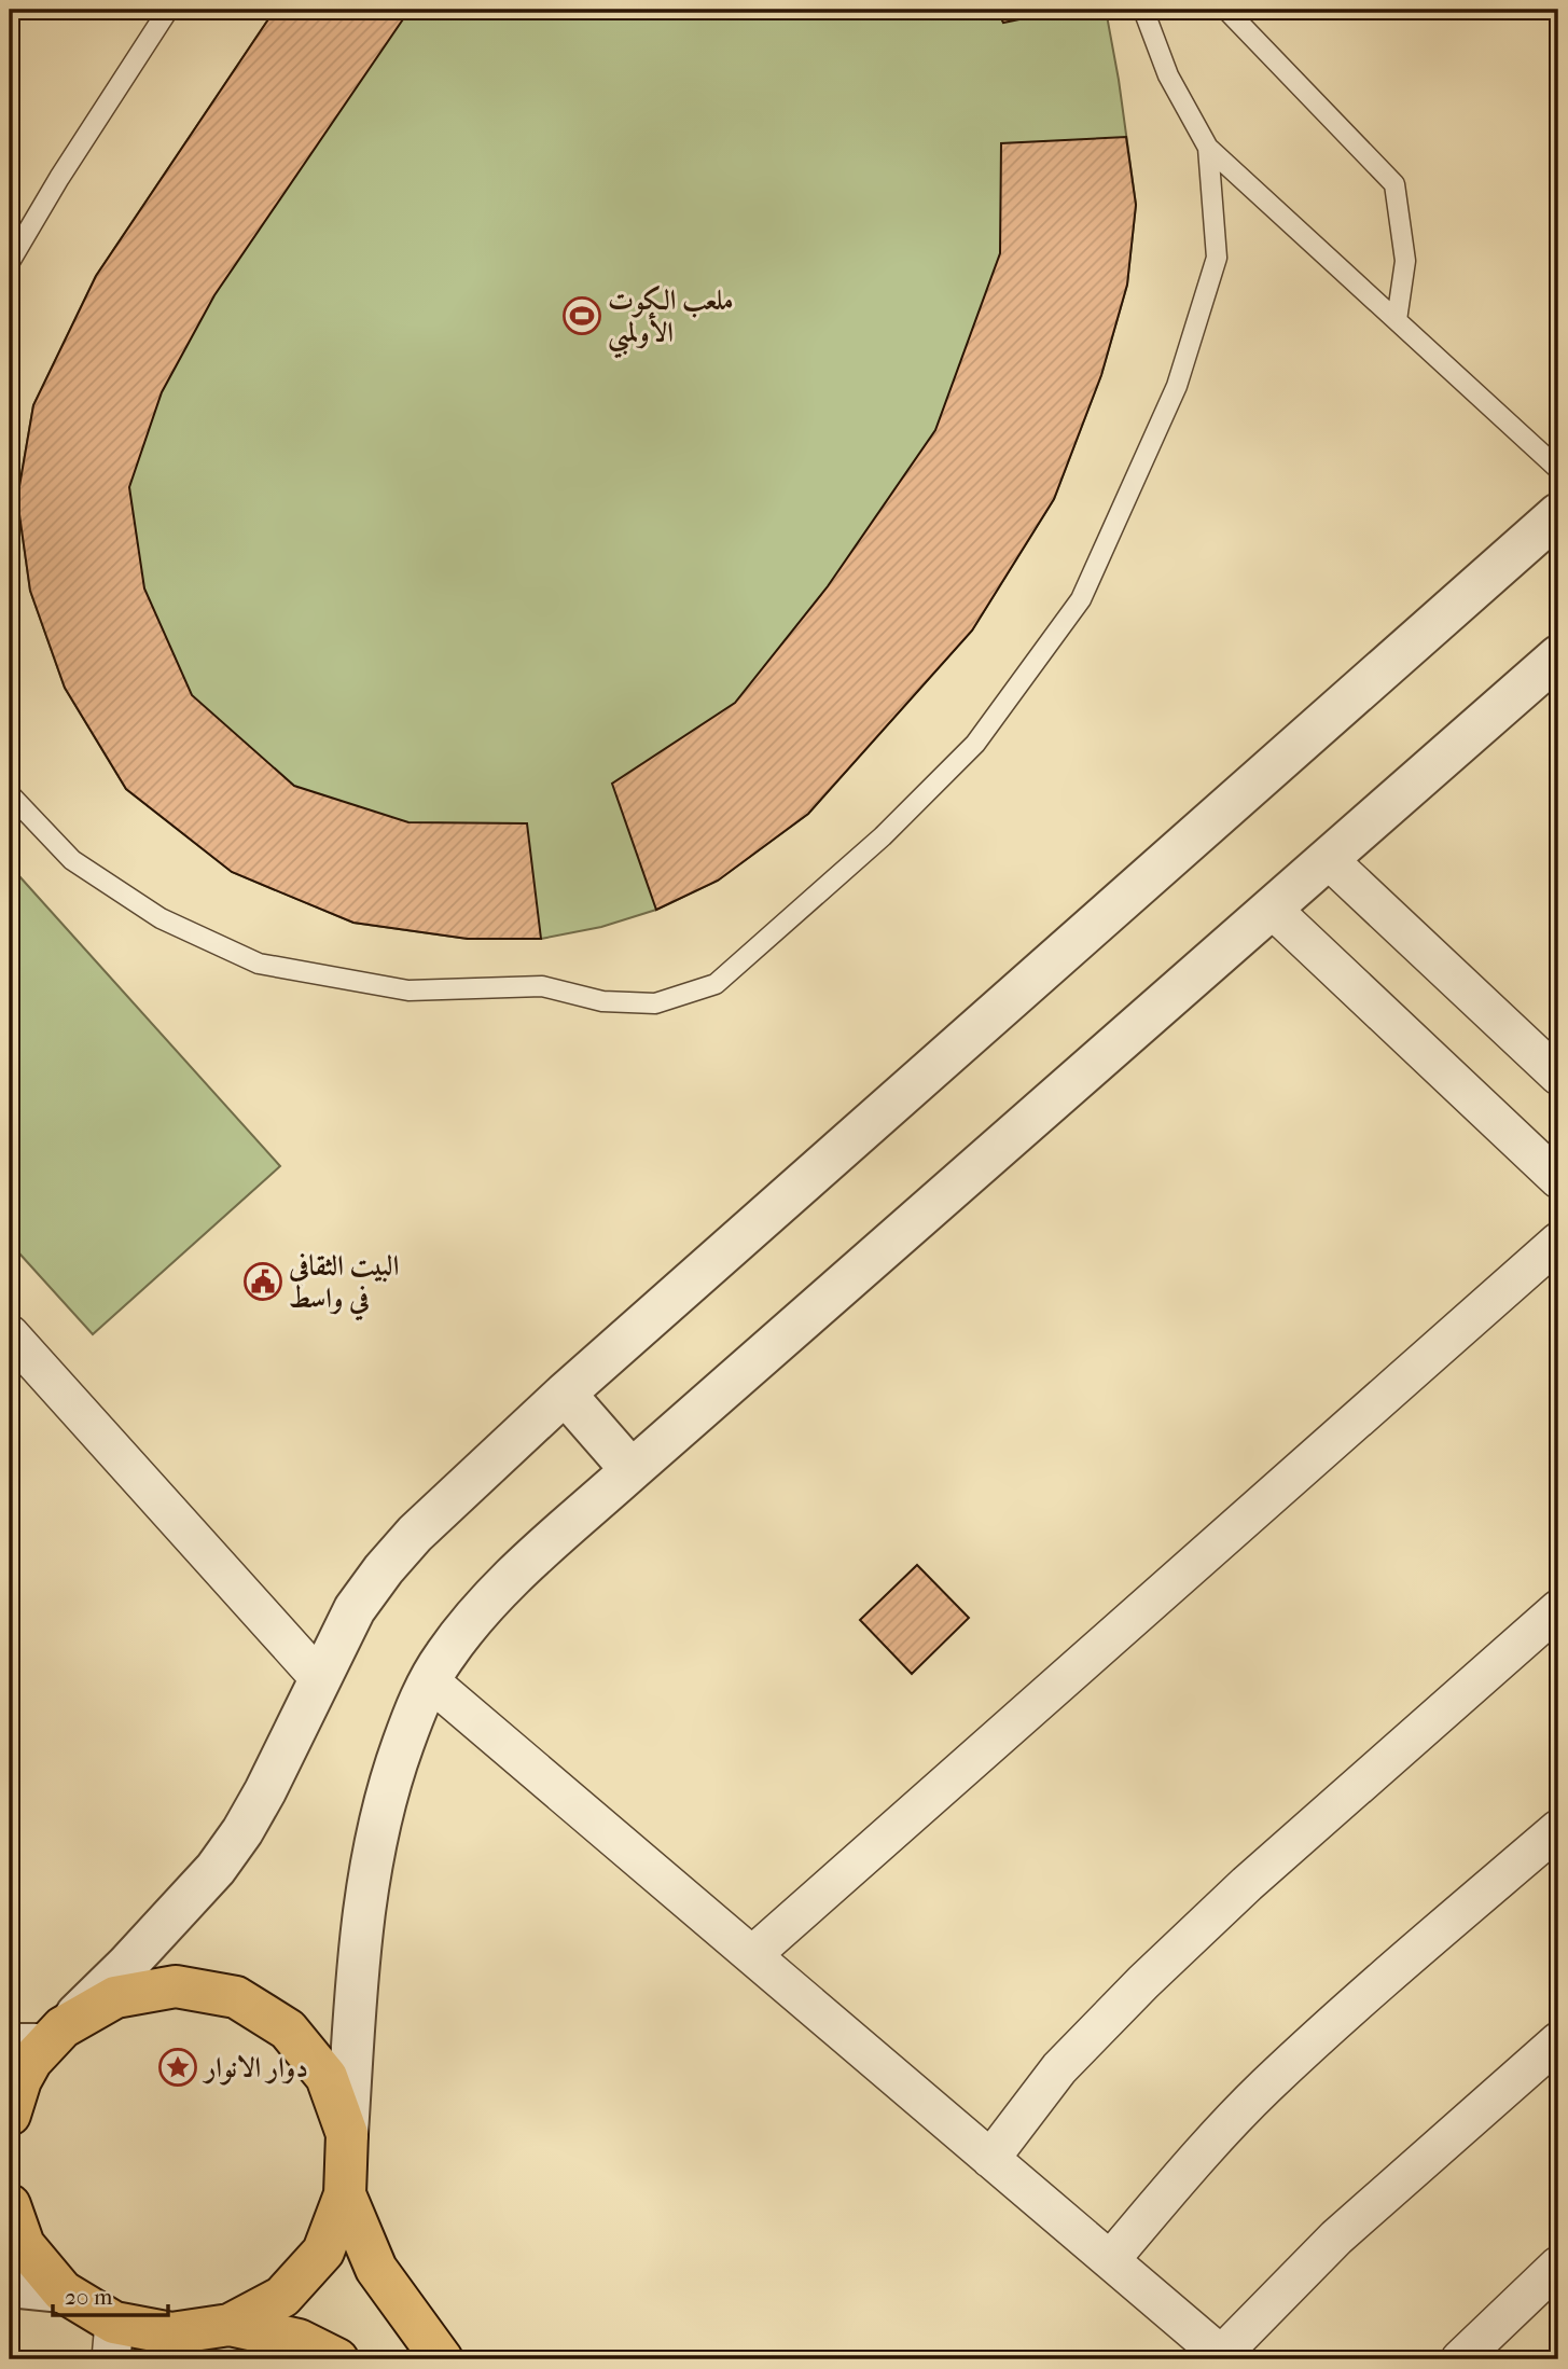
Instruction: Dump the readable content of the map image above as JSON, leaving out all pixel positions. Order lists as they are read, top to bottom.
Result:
{
  "places": {
    "sports": ["ملعب الكوت الأولمبي"],
    "public building": ["البيت الثقافي في واسط"],
    "place": ["دوار الانوار"]
  },
  "scale_bar": "20 m"
}
